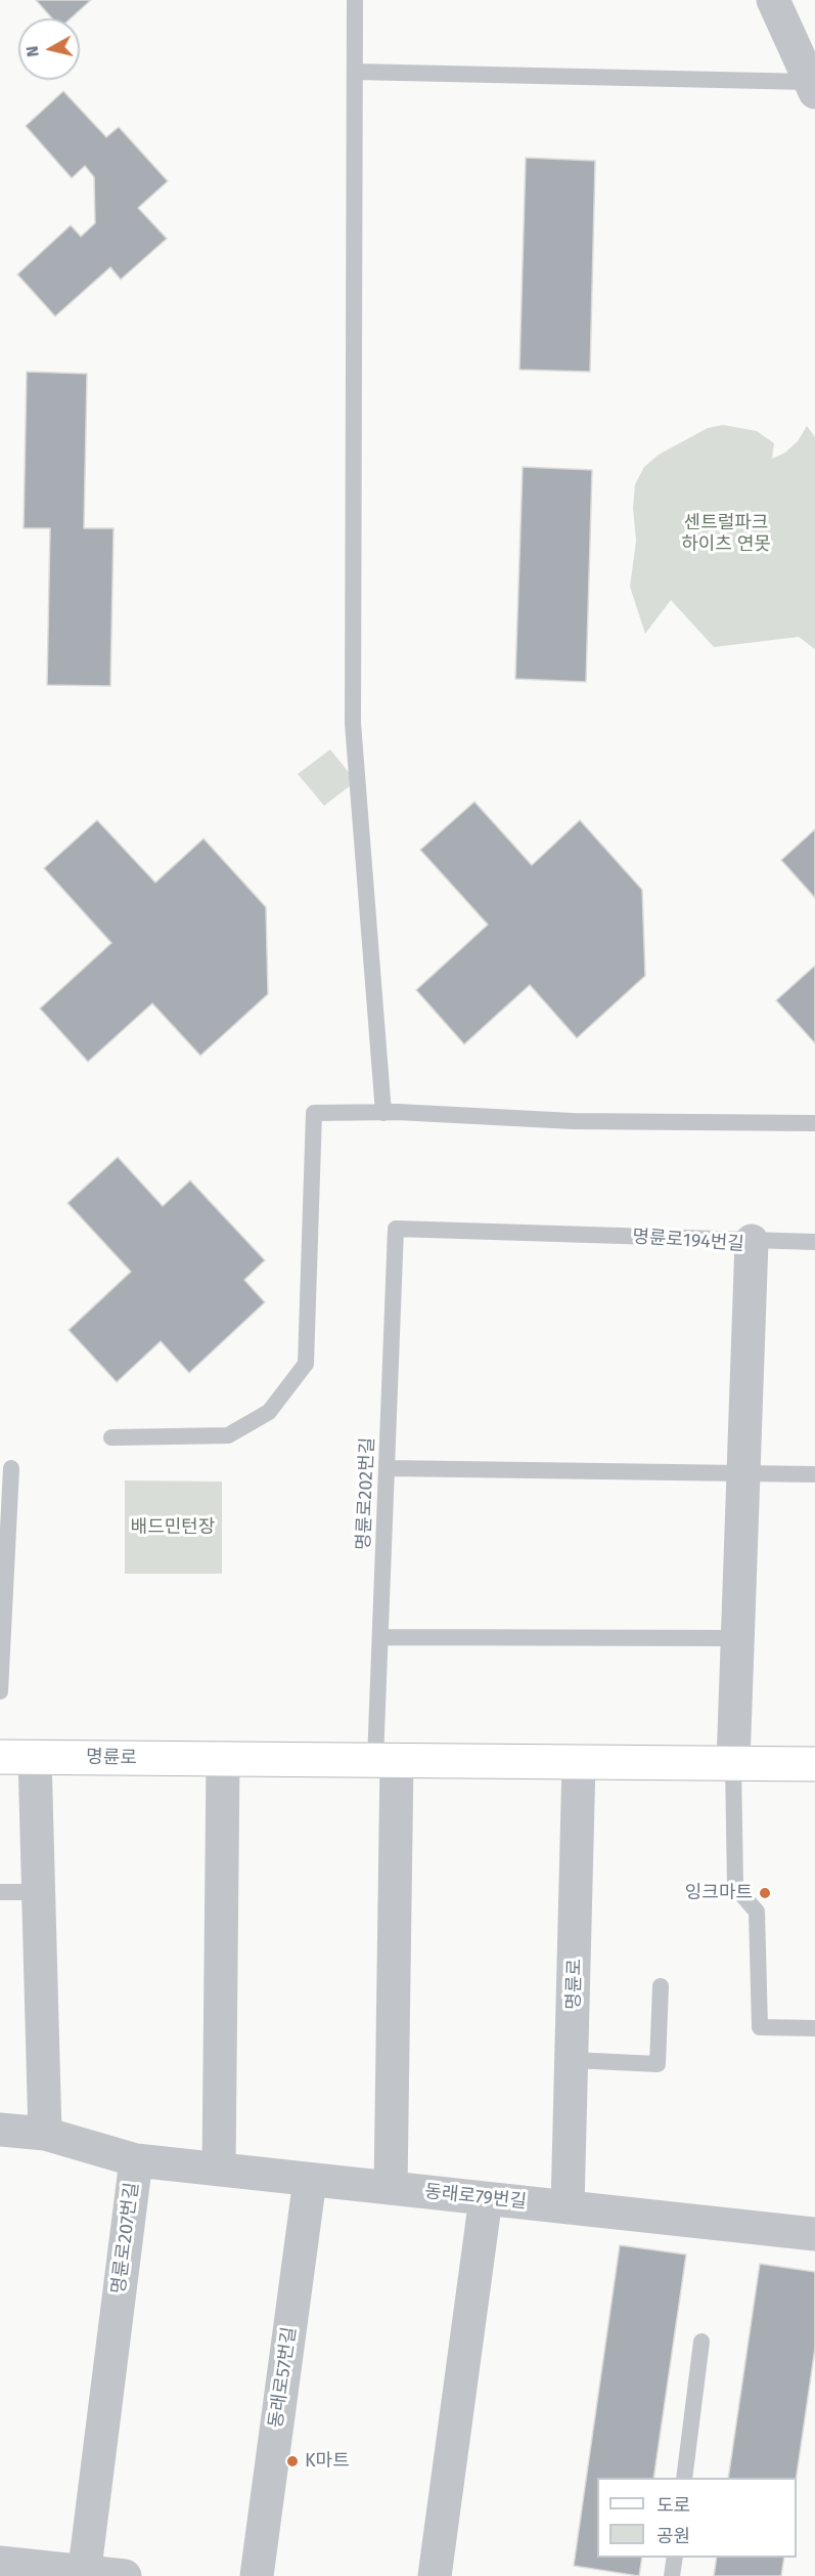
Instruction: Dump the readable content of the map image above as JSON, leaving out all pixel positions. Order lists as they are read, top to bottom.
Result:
{
  "streets": {
    "main road": ["명륜로"],
    "street": [
      "명륜로194번길",
      "동래로79번길",
      "명륜로207번길",
      "동래로57번길"
    ],
    "lane": ["명륜로202번길"]
  },
  "crossings": [
    ["명륜로194번길", "명륜로202번길"],
    ["명륜로194번길", "명륜로"],
    ["명륜로202번길", "명륜로"],
    ["명륜로", "동래로79번길"],
    ["동래로79번길", "명륜로207번길"],
    ["동래로79번길", "동래로57번길"]
  ],
  "parks": ["센트럴파크 하이츠 연못", "배드민턴장"],
  "places": ["잉크마트", "K마트"],
  "legend": ["도로", "공원"],
  "north": "left"
}
